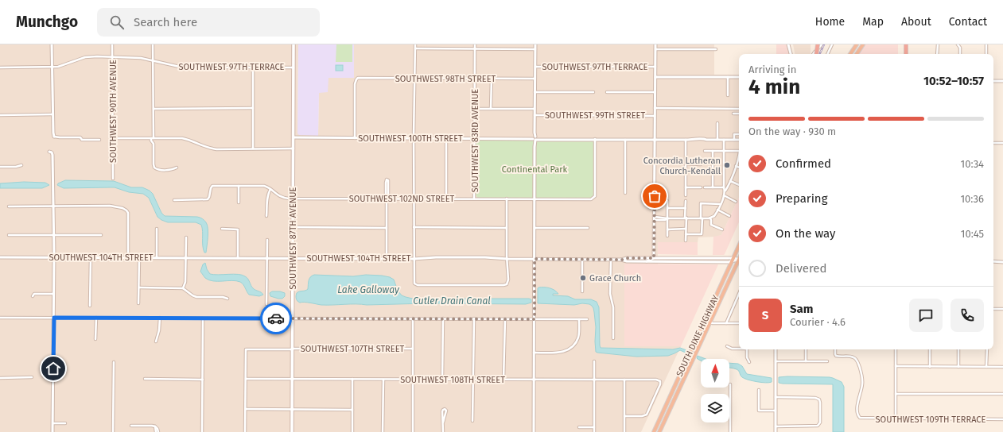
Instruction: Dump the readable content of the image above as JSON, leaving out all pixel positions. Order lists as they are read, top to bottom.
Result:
{
  "streets": {
    "highway": ["SOUTH DIXIE HIGHWAY"],
    "main road": ["SOUTHWEST 87TH AVENUE"],
    "street": [
      "SOUTHWEST 97TH TERRACE",
      "SOUTHWEST 98TH STREET",
      "SOUTHWEST 90TH AVENUE",
      "SOUTHWEST 99TH STREET",
      "SOUTHWEST 100TH STREET",
      "SOUTHWEST 83RD AVENUE",
      "SOUTHWEST 102ND STREET",
      "SOUTHWEST 104TH STREET",
      "SOUTHWEST 107TH STREET",
      "SOUTHWEST 108TH STREET",
      "SOUTHWEST 109TH TERRACE"
    ]
  },
  "crossings": [
    ["SOUTHWEST 97TH TERRACE", "SOUTHWEST 90TH AVENUE"],
    ["SOUTHWEST 97TH TERRACE", "SOUTHWEST 87TH AVENUE"],
    ["SOUTHWEST 98TH STREET", "SOUTHWEST 100TH STREET"],
    ["SOUTHWEST 98TH STREET", "SOUTHWEST 83RD AVENUE"],
    ["SOUTHWEST 99TH STREET", "SOUTHWEST 83RD AVENUE"],
    ["SOUTHWEST 100TH STREET", "SOUTHWEST 83RD AVENUE"],
    ["SOUTHWEST 100TH STREET", "SOUTHWEST 102ND STREET"],
    ["SOUTHWEST 100TH STREET", "SOUTHWEST 87TH AVENUE"],
    ["SOUTHWEST 83RD AVENUE", "SOUTHWEST 102ND STREET"],
    ["SOUTHWEST 102ND STREET", "SOUTHWEST 87TH AVENUE"],
    ["SOUTHWEST 87TH AVENUE", "SOUTHWEST 104TH STREET"],
    ["SOUTHWEST 87TH AVENUE", "SOUTHWEST 107TH STREET"],
    ["SOUTHWEST 87TH AVENUE", "SOUTHWEST 108TH STREET"],
    ["SOUTHWEST 104TH STREET", "SOUTH DIXIE HIGHWAY"],
    ["SOUTHWEST 107TH STREET", "SOUTHWEST 108TH STREET"]
  ],
  "water": ["Lake Galloway", "Cutler Drain Canal"],
  "parks": ["Continental Park"],
  "places": ["Concordia Lutheran Church-Kendall", "Grace Church"],
  "north": "top",
  "page": {
    "header": "Munchgo",
    "search": "Search here",
    "nav": [
      "Home",
      "Map",
      "About",
      "Contact"
    ],
    "heading": ["4 min", "Arriving in", "10:52–10:57"],
    "panel": ["Sam", "Courier · 4.6"],
    "bar": "On the way · 930 m",
    "list": [
      ["Confirmed", "10:34"],
      ["Preparing", "10:36"],
      ["On the way", "10:45"],
      "Delivered"
    ],
    "round": "S"
  }
}
